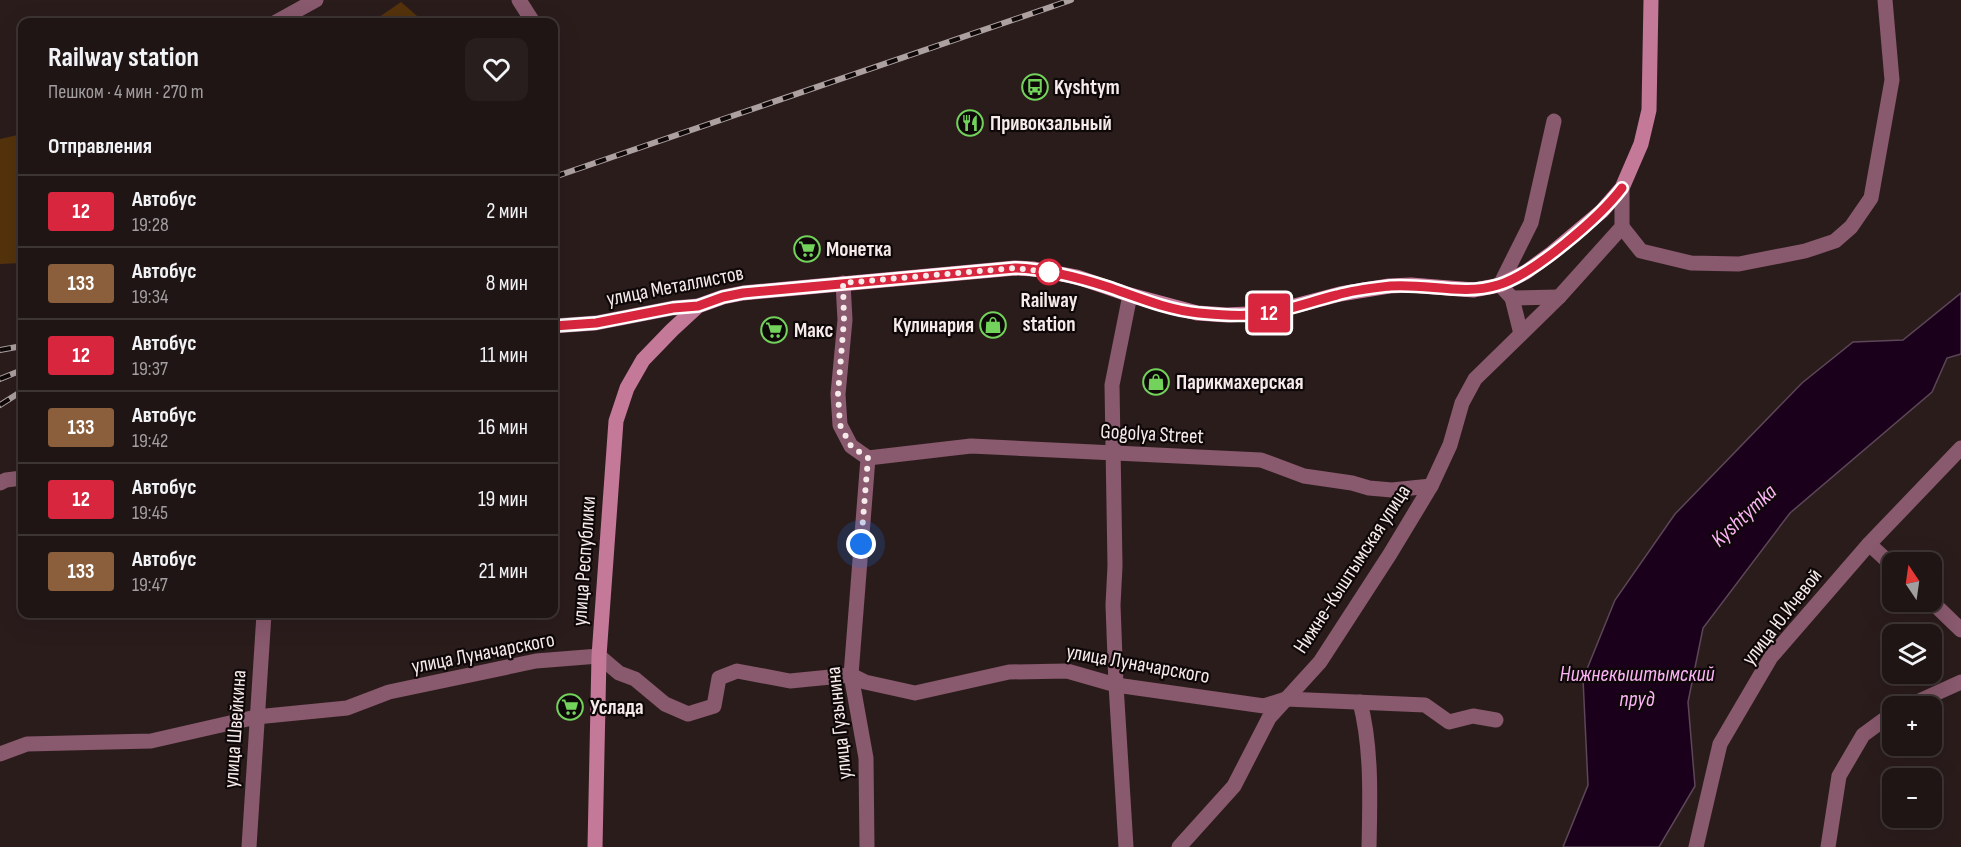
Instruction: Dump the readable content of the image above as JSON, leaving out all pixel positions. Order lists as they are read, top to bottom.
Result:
{
  "streets": {
    "main road": ["улица Металлистов", "улица Республики"],
    "street": [
      "Gogolya Street",
      "Нижне-Кыштымская улица",
      "улица Ю.Ичевой",
      "улица Луначарского",
      "улица Гузынина",
      "улица Швейкина"
    ]
  },
  "crossings": [
    ["улица Металлистов", "улица Республики"],
    ["Gogolya Street", "Нижне-Кыштымская улица"],
    ["Gogolya Street", "улица Гузынина"],
    ["улица Республики", "улица Луначарского"],
    ["Нижне-Кыштымская улица", "улица Луначарского"],
    ["улица Луначарского", "улица Гузынина"],
    ["улица Луначарского", "улица Швейкина"]
  ],
  "water": ["Kyshtymka", "Нижнекыштымский пруд"],
  "places": {
    "bus stop": ["Kyshtym"],
    "restaurant": ["Привокзальный"],
    "supermarket": ["Монетка", "Макс", "Услада"],
    "other": ["Railway station"],
    "shop": ["Кулинария", "Парикмахерская"]
  },
  "lines": ["bus line 12"],
  "north": "top",
  "page": {
    "on_map": "12",
    "heading": [
      ["Railway station", "Пешком · 4 мин · 270 m"],
      "Отправления"
    ],
    "list": [
      {
        "mark": "12",
        "name": "Автобус",
        "note": "19:28",
        "value": "2 мин"
      },
      {
        "mark": "133",
        "name": "Автобус",
        "note": "19:34",
        "value": "8 мин"
      },
      {
        "mark": "12",
        "name": "Автобус",
        "note": "19:37",
        "value": "11 мин"
      },
      {
        "mark": "133",
        "name": "Автобус",
        "note": "19:42",
        "value": "16 мин"
      },
      {
        "mark": "12",
        "name": "Автобус",
        "note": "19:45",
        "value": "19 мин"
      },
      {
        "mark": "133",
        "name": "Автобус",
        "note": "19:47",
        "value": "21 мин"
      }
    ],
    "map_buttons": ["+", "−"]
  }
}
